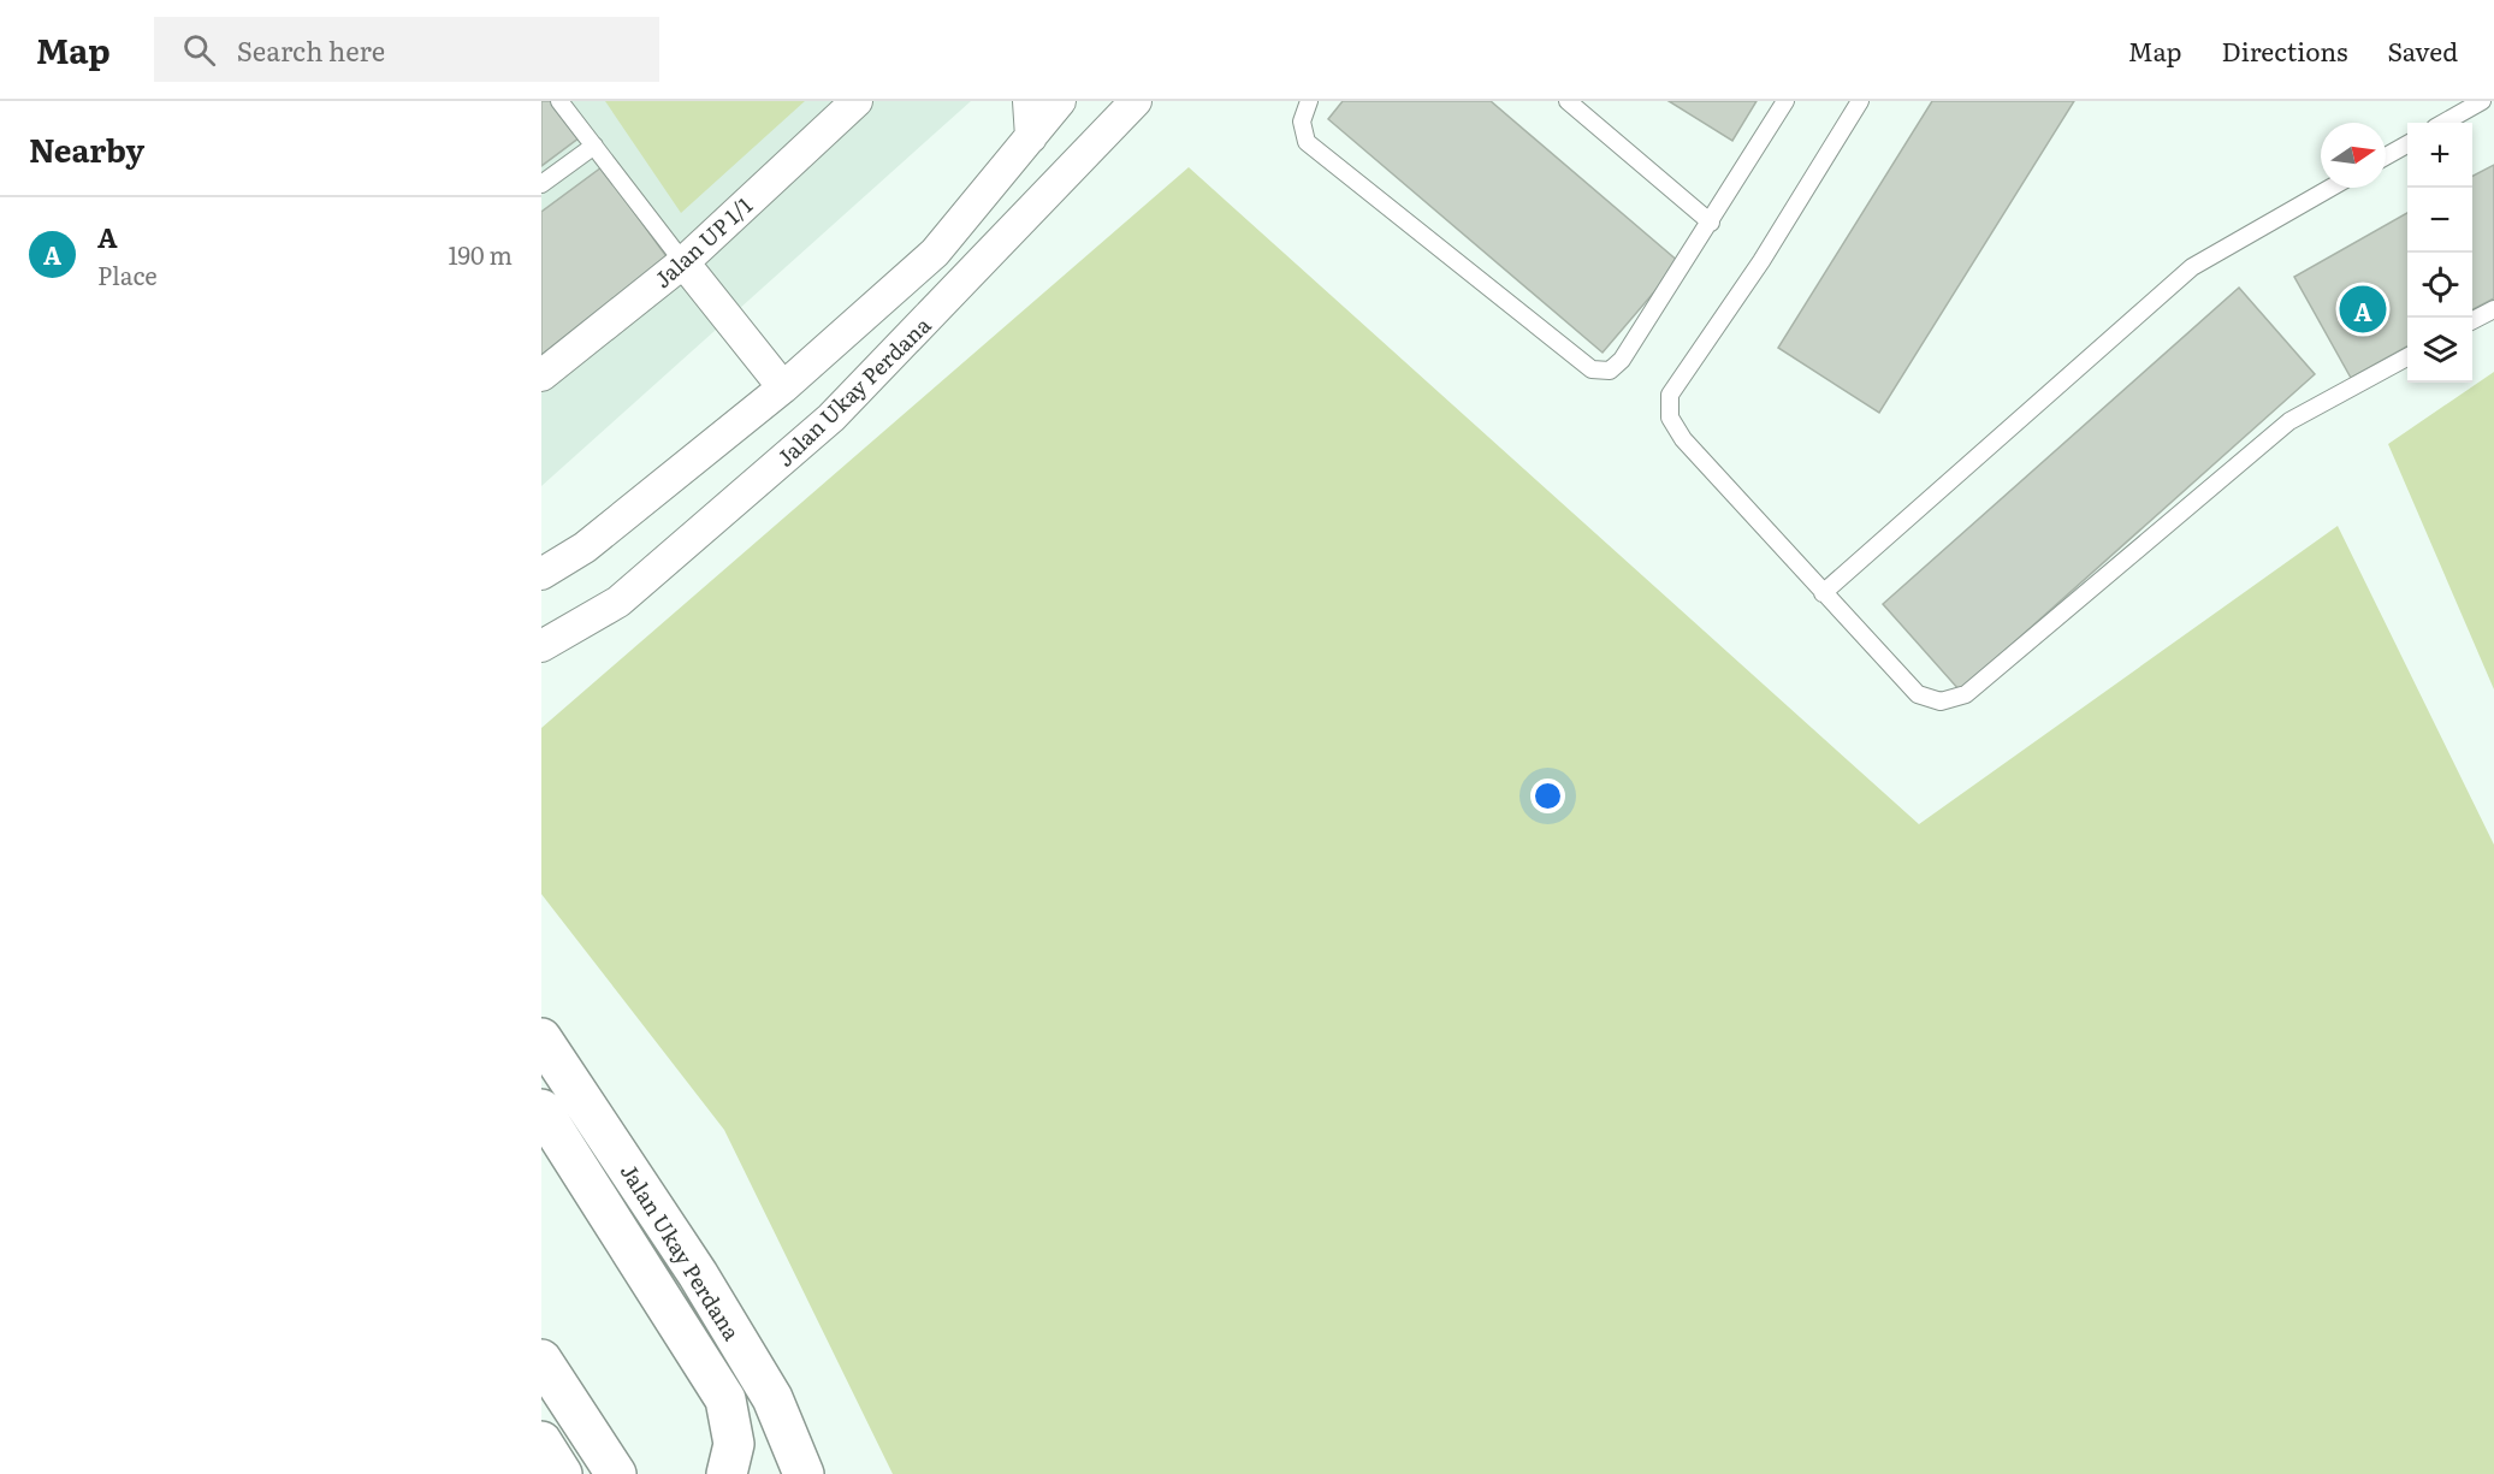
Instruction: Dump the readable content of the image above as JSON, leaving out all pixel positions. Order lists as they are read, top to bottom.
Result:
{
  "streets": {
    "street": ["Jalan UP 1/1", "Jalan Ukay Perdana"]
  },
  "north": "right",
  "page": {
    "header": "Map",
    "search": "Search here",
    "nav": ["Map", "Directions", "Saved"],
    "heading": "Nearby",
    "map_buttons": ["+", "−"],
    "list": [
      {
        "mark": "A",
        "name": "A",
        "note": "Place",
        "value": "190 m"
      }
    ],
    "pins": "A"
  }
}
